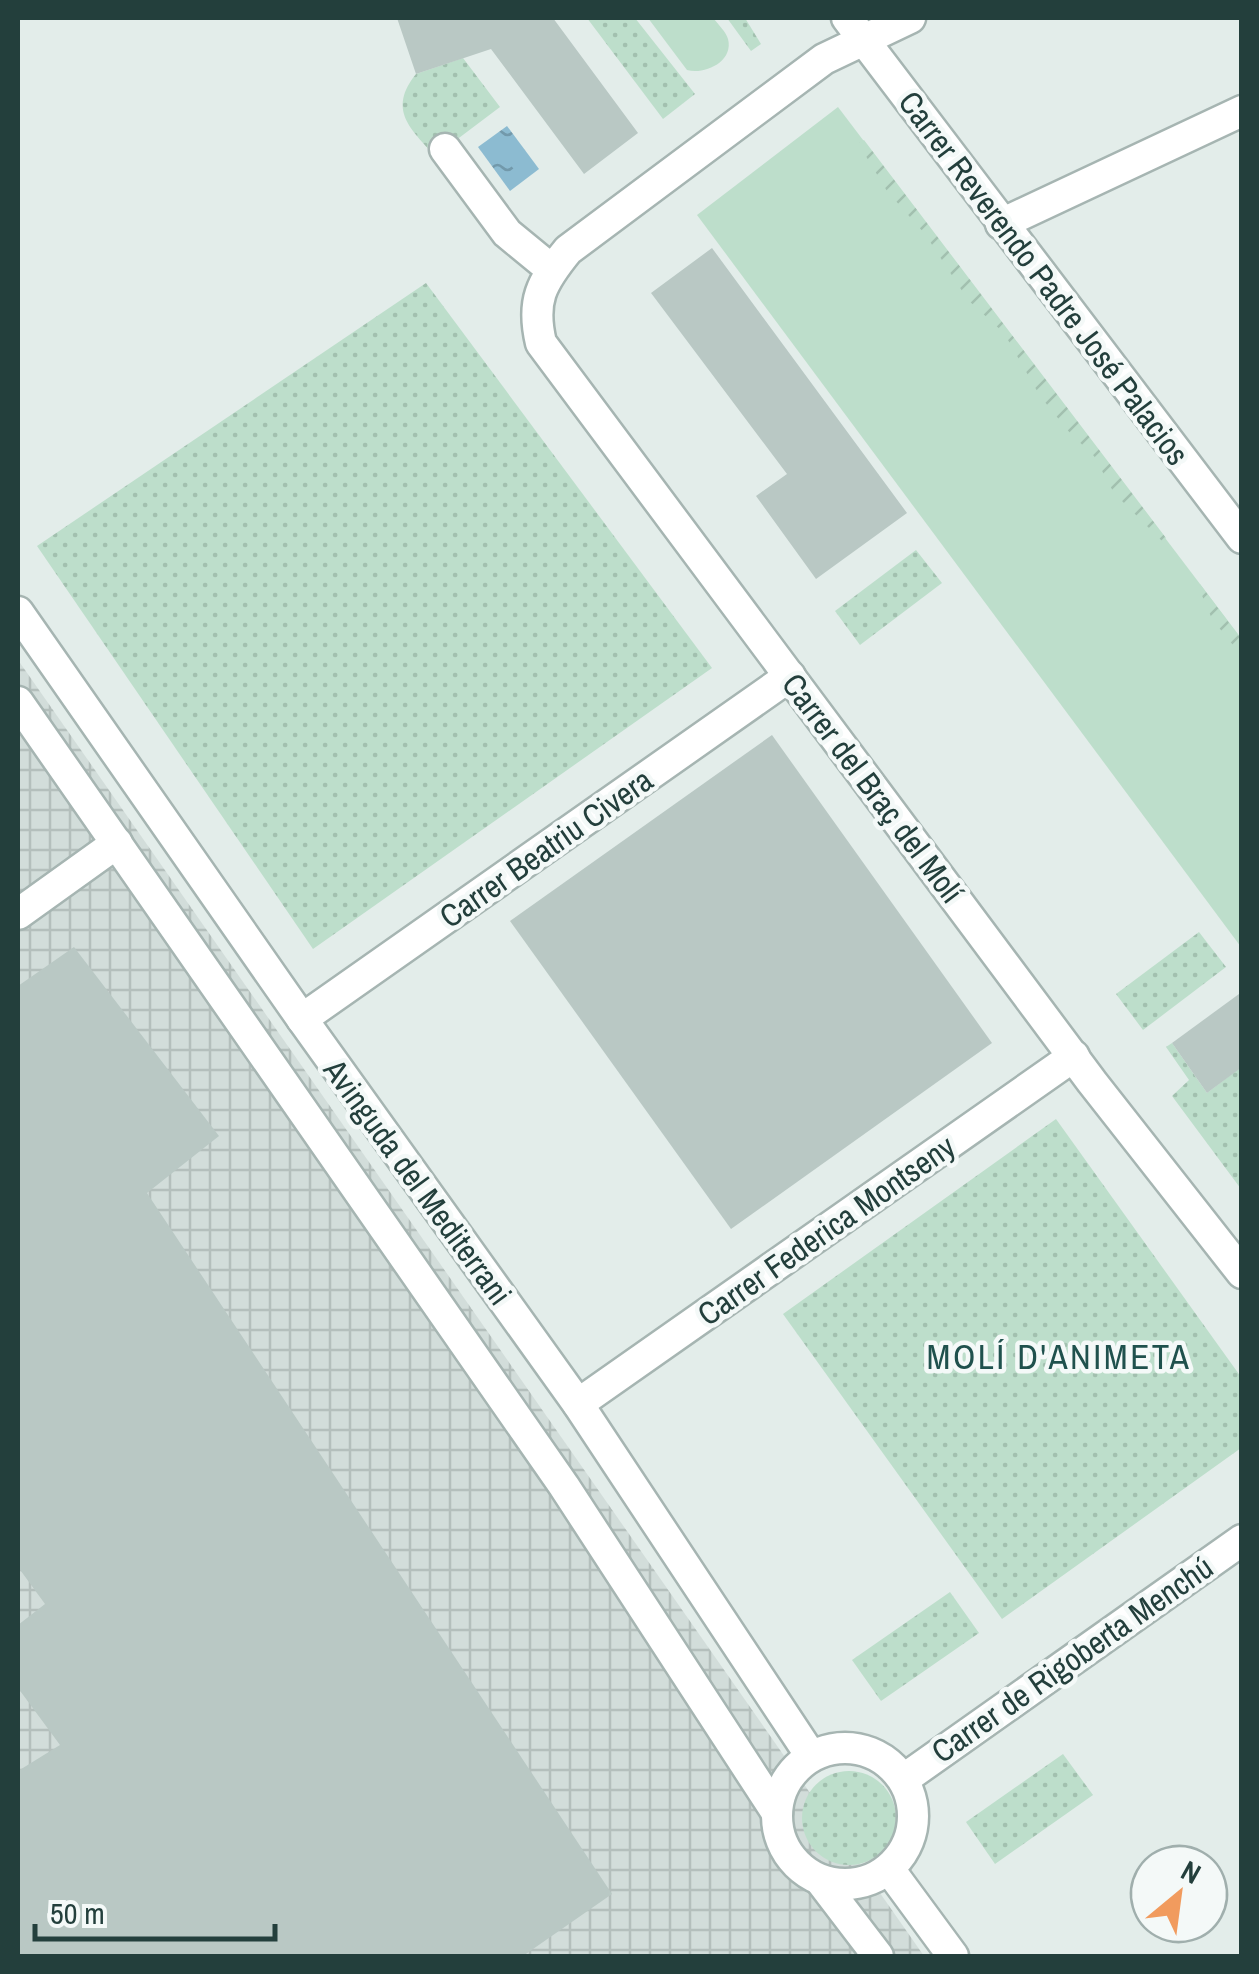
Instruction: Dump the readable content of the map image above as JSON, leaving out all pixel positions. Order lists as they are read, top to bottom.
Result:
{
  "streets": {
    "street": [
      "Carrer Reverendo Padre José Palacios",
      "Carrer del Braç del Molí",
      "Carrer Beatriu Civera",
      "Avinguda del Mediterrani",
      "Carrer Federica Montseny",
      "Carrer de Rigoberta Menchú"
    ]
  },
  "crossings": [
    ["Carrer del Braç del Molí", "Carrer Beatriu Civera"],
    ["Carrer del Braç del Molí", "Carrer Federica Montseny"],
    ["Carrer Beatriu Civera", "Avinguda del Mediterrani"],
    ["Avinguda del Mediterrani", "Carrer Federica Montseny"],
    ["Avinguda del Mediterrani", "Carrer de Rigoberta Menchú"]
  ],
  "districts": ["MOLÍ D'ANIMETA"],
  "scale_bar": "50 m",
  "north": "top right"
}
